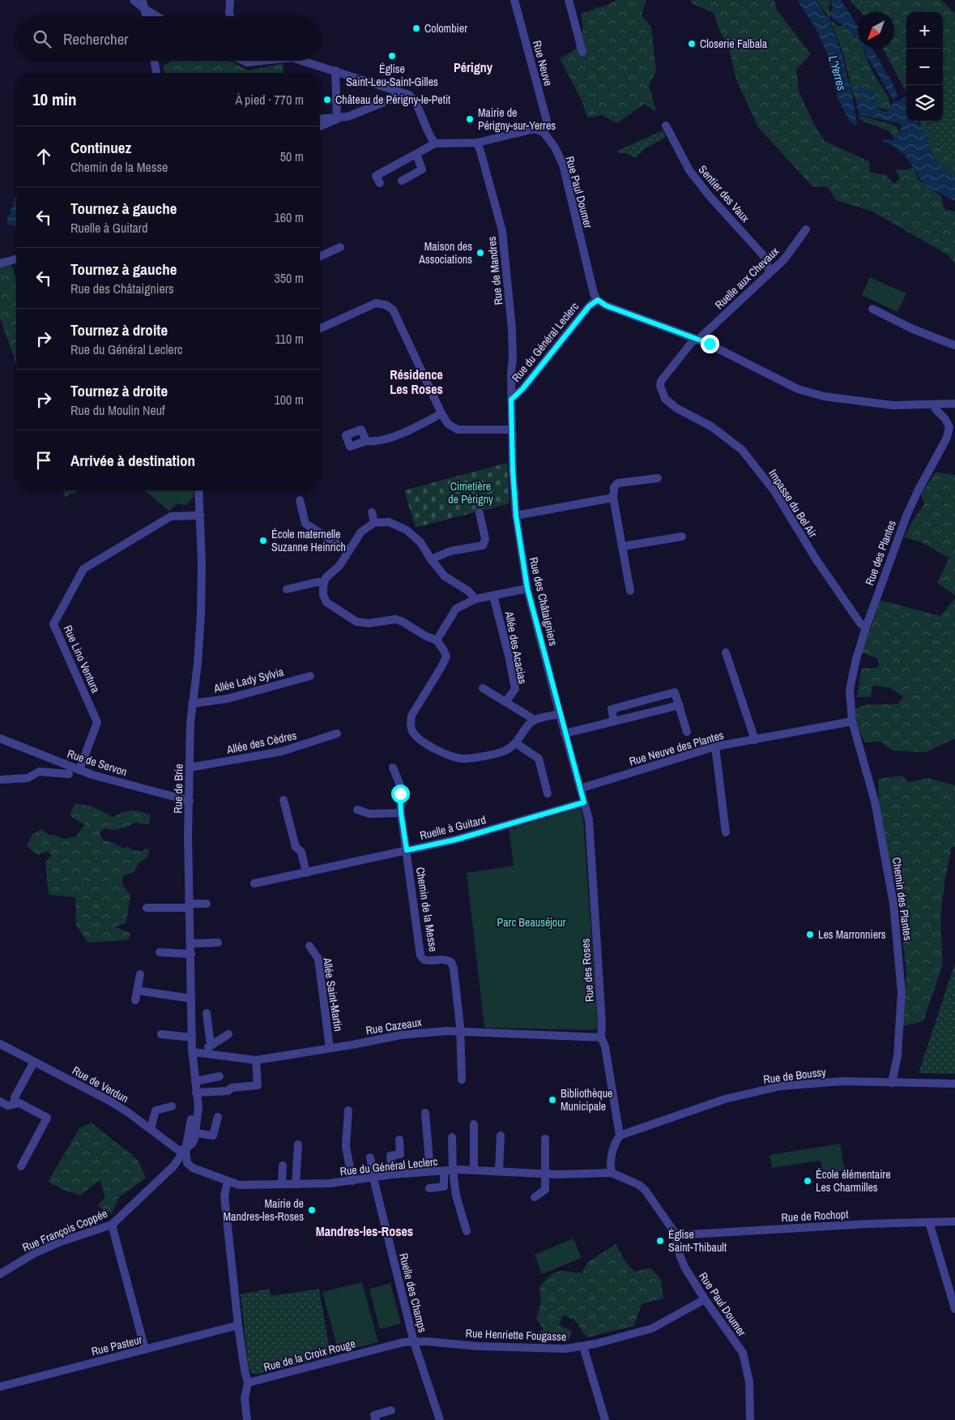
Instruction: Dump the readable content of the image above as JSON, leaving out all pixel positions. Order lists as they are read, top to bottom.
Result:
{
  "streets": {
    "street": [
      "Rue Neuve",
      "Rue Paul Doumer",
      "Sentier des Vaux",
      "Rue de Mandres",
      "Ruelle aux Chevaux",
      "Rue du Général Leclerc",
      "Impasse du Bel Air",
      "Rue des Plantes",
      "Rue des Châtaigniers",
      "Allée des Acacias",
      "Rue Lino Ventura",
      "Allée Lady Sylvia",
      "Allée des Cèdres",
      "Rue Neuve des Plantes",
      "Rue de Servon",
      "Rue de Brie",
      "Ruelle à Guitard",
      "Chemin des Plantes",
      "Chemin de la Messe",
      "Rue des Roses",
      "Allée Saint-Martin",
      "Rue Cazeaux",
      "Rue de Boussy",
      "Rue de Verdun",
      "Rue de Rochopt",
      "Rue François Coppée",
      "Ruelle des Champs",
      "Rue Henriette Fougasse",
      "Rue Pasteur",
      "Rue de la Croix Rouge"
    ]
  },
  "crossings": [
    ["Rue Neuve", "Rue Paul Doumer"],
    ["Rue Paul Doumer", "Rue du Général Leclerc"],
    ["Rue Paul Doumer", "Rue de Rochopt"],
    ["Rue Paul Doumer", "Rue Henriette Fougasse"],
    ["Sentier des Vaux", "Ruelle aux Chevaux"],
    ["Rue de Mandres", "Rue du Général Leclerc"],
    ["Rue de Mandres", "Rue des Châtaigniers"],
    ["Ruelle aux Chevaux", "Impasse du Bel Air"],
    ["Rue du Général Leclerc", "Rue des Châtaigniers"],
    ["Rue du Général Leclerc", "Rue de Brie"],
    ["Rue du Général Leclerc", "Rue de Verdun"],
    ["Rue du Général Leclerc", "Rue François Coppée"],
    ["Rue du Général Leclerc", "Ruelle des Champs"],
    ["Impasse du Bel Air", "Rue des Plantes"],
    ["Rue des Plantes", "Rue Neuve des Plantes"],
    ["Rue des Plantes", "Chemin des Plantes"],
    ["Rue des Châtaigniers", "Rue Neuve des Plantes"],
    ["Rue des Châtaigniers", "Ruelle à Guitard"],
    ["Rue des Châtaigniers", "Rue des Roses"],
    ["Rue Lino Ventura", "Rue de Servon"],
    ["Rue Lino Ventura", "Rue de Brie"],
    ["Allée Lady Sylvia", "Rue de Brie"],
    ["Allée des Cèdres", "Rue de Brie"],
    ["Rue Neuve des Plantes", "Chemin des Plantes"],
    ["Rue de Servon", "Rue de Brie"],
    ["Rue de Brie", "Rue Cazeaux"],
    ["Rue de Brie", "Rue de Verdun"],
    ["Rue de Brie", "Rue François Coppée"],
    ["Ruelle à Guitard", "Chemin de la Messe"],
    ["Ruelle à Guitard", "Rue des Roses"],
    ["Chemin des Plantes", "Rue de Boussy"],
    ["Chemin de la Messe", "Rue Cazeaux"],
    ["Rue des Roses", "Rue Cazeaux"],
    ["Rue des Roses", "Rue de Boussy"],
    ["Allée Saint-Martin", "Rue Cazeaux"],
    ["Rue de Verdun", "Rue François Coppée"],
    ["Ruelle des Champs", "Rue Henriette Fougasse"],
    ["Ruelle des Champs", "Rue de la Croix Rouge"],
    ["Rue Henriette Fougasse", "Rue de la Croix Rouge"]
  ],
  "districts": ["Périgny", "Résidence Les Roses", "Mandres-les-Roses"],
  "water": ["L'Yerres"],
  "parks": ["Cimetière de Périgny", "Parc Beauséjour"],
  "places": [
    "Colombier",
    "Closerie Falbala",
    "Église Saint-Leu-Saint-Gilles",
    "Château de Périgny-le-Petit",
    "Mairie de Périgny-sur-Yerres",
    "Maison des Associations",
    "École maternelle Suzanne Heinrich",
    "Les Marronniers",
    "Bibliothèque Municipale",
    "École élémentaire Les Charmilles",
    "Mairie de Mandres-les-Roses",
    "Église Saint-Thibault"
  ],
  "north": "bottom left",
  "page": {
    "map_buttons": ["+", "−"],
    "search": "Rechercher",
    "heading": ["10 min", "À pied · 770 m"],
    "list": [
      ["Continuez", "Chemin de la Messe", "50 m"],
      ["Tournez à gauche", "Ruelle à Guitard", "160 m"],
      ["Tournez à gauche", "Rue des Châtaigniers", "350 m"],
      ["Tournez à droite", "Rue du Général Leclerc", "110 m"],
      ["Tournez à droite", "Rue du Moulin Neuf", "100 m"],
      "Arrivée à destination"
    ]
  }
}
